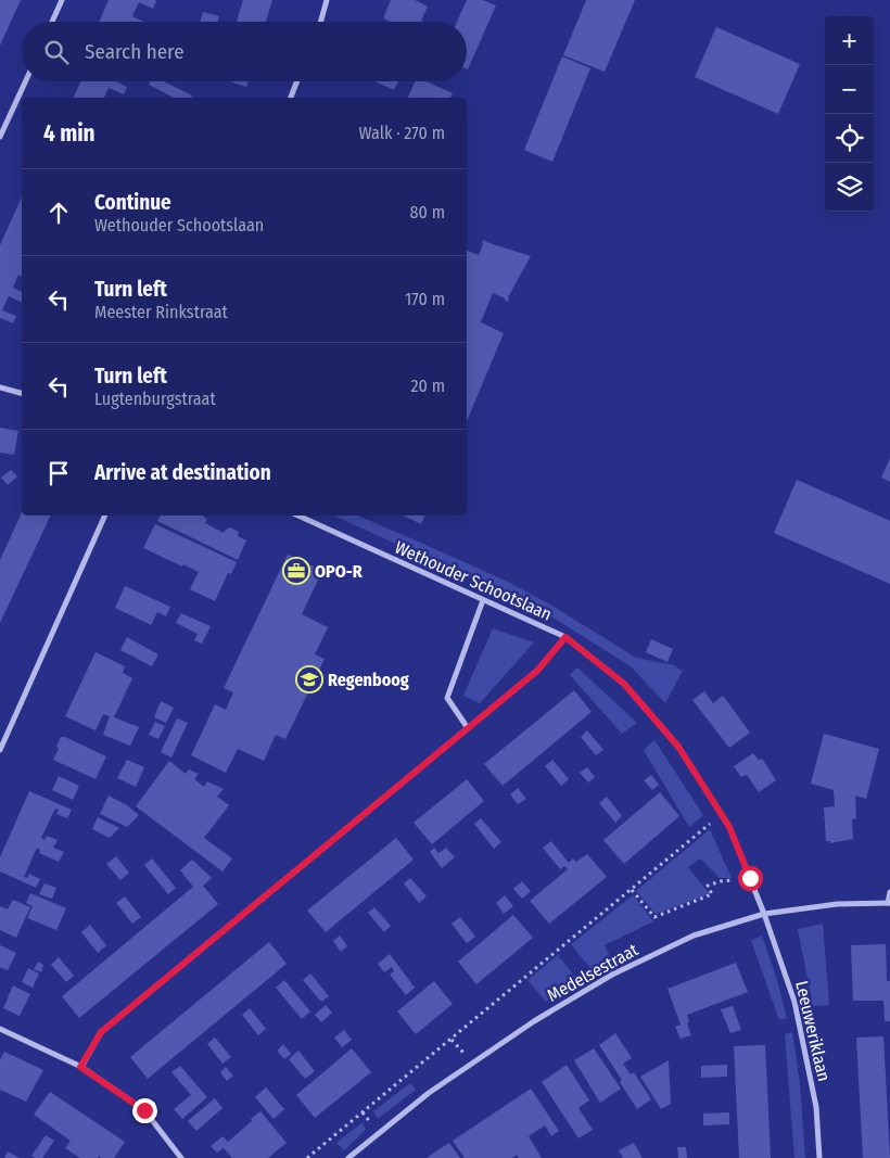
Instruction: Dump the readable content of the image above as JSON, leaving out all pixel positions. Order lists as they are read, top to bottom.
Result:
{
  "streets": {
    "street": ["Wethouder Schootslaan", "Medelsestraat", "Leeuweriklaan"]
  },
  "crossings": [
    ["Wethouder Schootslaan", "Medelsestraat"],
    ["Wethouder Schootslaan", "Leeuweriklaan"],
    ["Medelsestraat", "Leeuweriklaan"]
  ],
  "places": {
    "office": ["OPO-R"],
    "school or university": ["Regenboog"]
  },
  "page": {
    "map_buttons": ["+", "−"],
    "search": "Search here",
    "heading": ["4 min", "Walk · 270 m"],
    "list": [
      ["Continue", "Wethouder Schootslaan", "80 m"],
      ["Turn left", "Meester Rinkstraat", "170 m"],
      ["Turn left", "Lugtenburgstraat", "20 m"],
      "Arrive at destination"
    ]
  }
}
